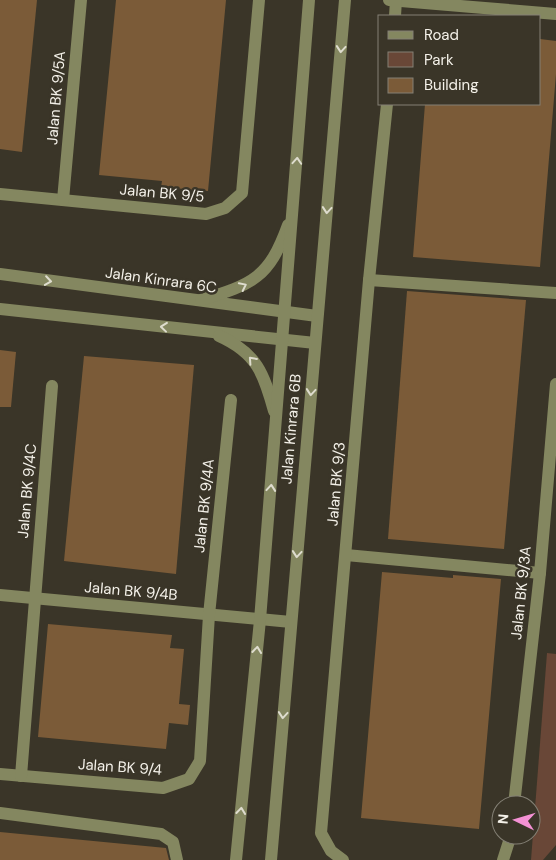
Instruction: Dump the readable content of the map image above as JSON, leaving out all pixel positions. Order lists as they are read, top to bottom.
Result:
{
  "streets": {
    "street": [
      "Jalan BK 9/5A",
      "Jalan BK 9/5",
      "Jalan Kinrara 6C",
      "Jalan Kinrara 6B",
      "Jalan BK 9/3",
      "Jalan BK 9/4C",
      "Jalan BK 9/4A",
      "Jalan BK 9/4B",
      "Jalan BK 9/3A",
      "Jalan BK 9/4"
    ]
  },
  "crossings": [
    ["Jalan BK 9/5A", "Jalan BK 9/5"],
    ["Jalan Kinrara 6C", "Jalan Kinrara 6B"],
    ["Jalan Kinrara 6B", "Jalan BK 9/4B"],
    ["Jalan BK 9/4C", "Jalan BK 9/4B"],
    ["Jalan BK 9/4C", "Jalan BK 9/4"],
    ["Jalan BK 9/4A", "Jalan BK 9/4B"],
    ["Jalan BK 9/4A", "Jalan BK 9/4"],
    ["Jalan BK 9/4B", "Jalan BK 9/4"]
  ],
  "legend": ["Road", "Park", "Building"],
  "north": "left"
}
